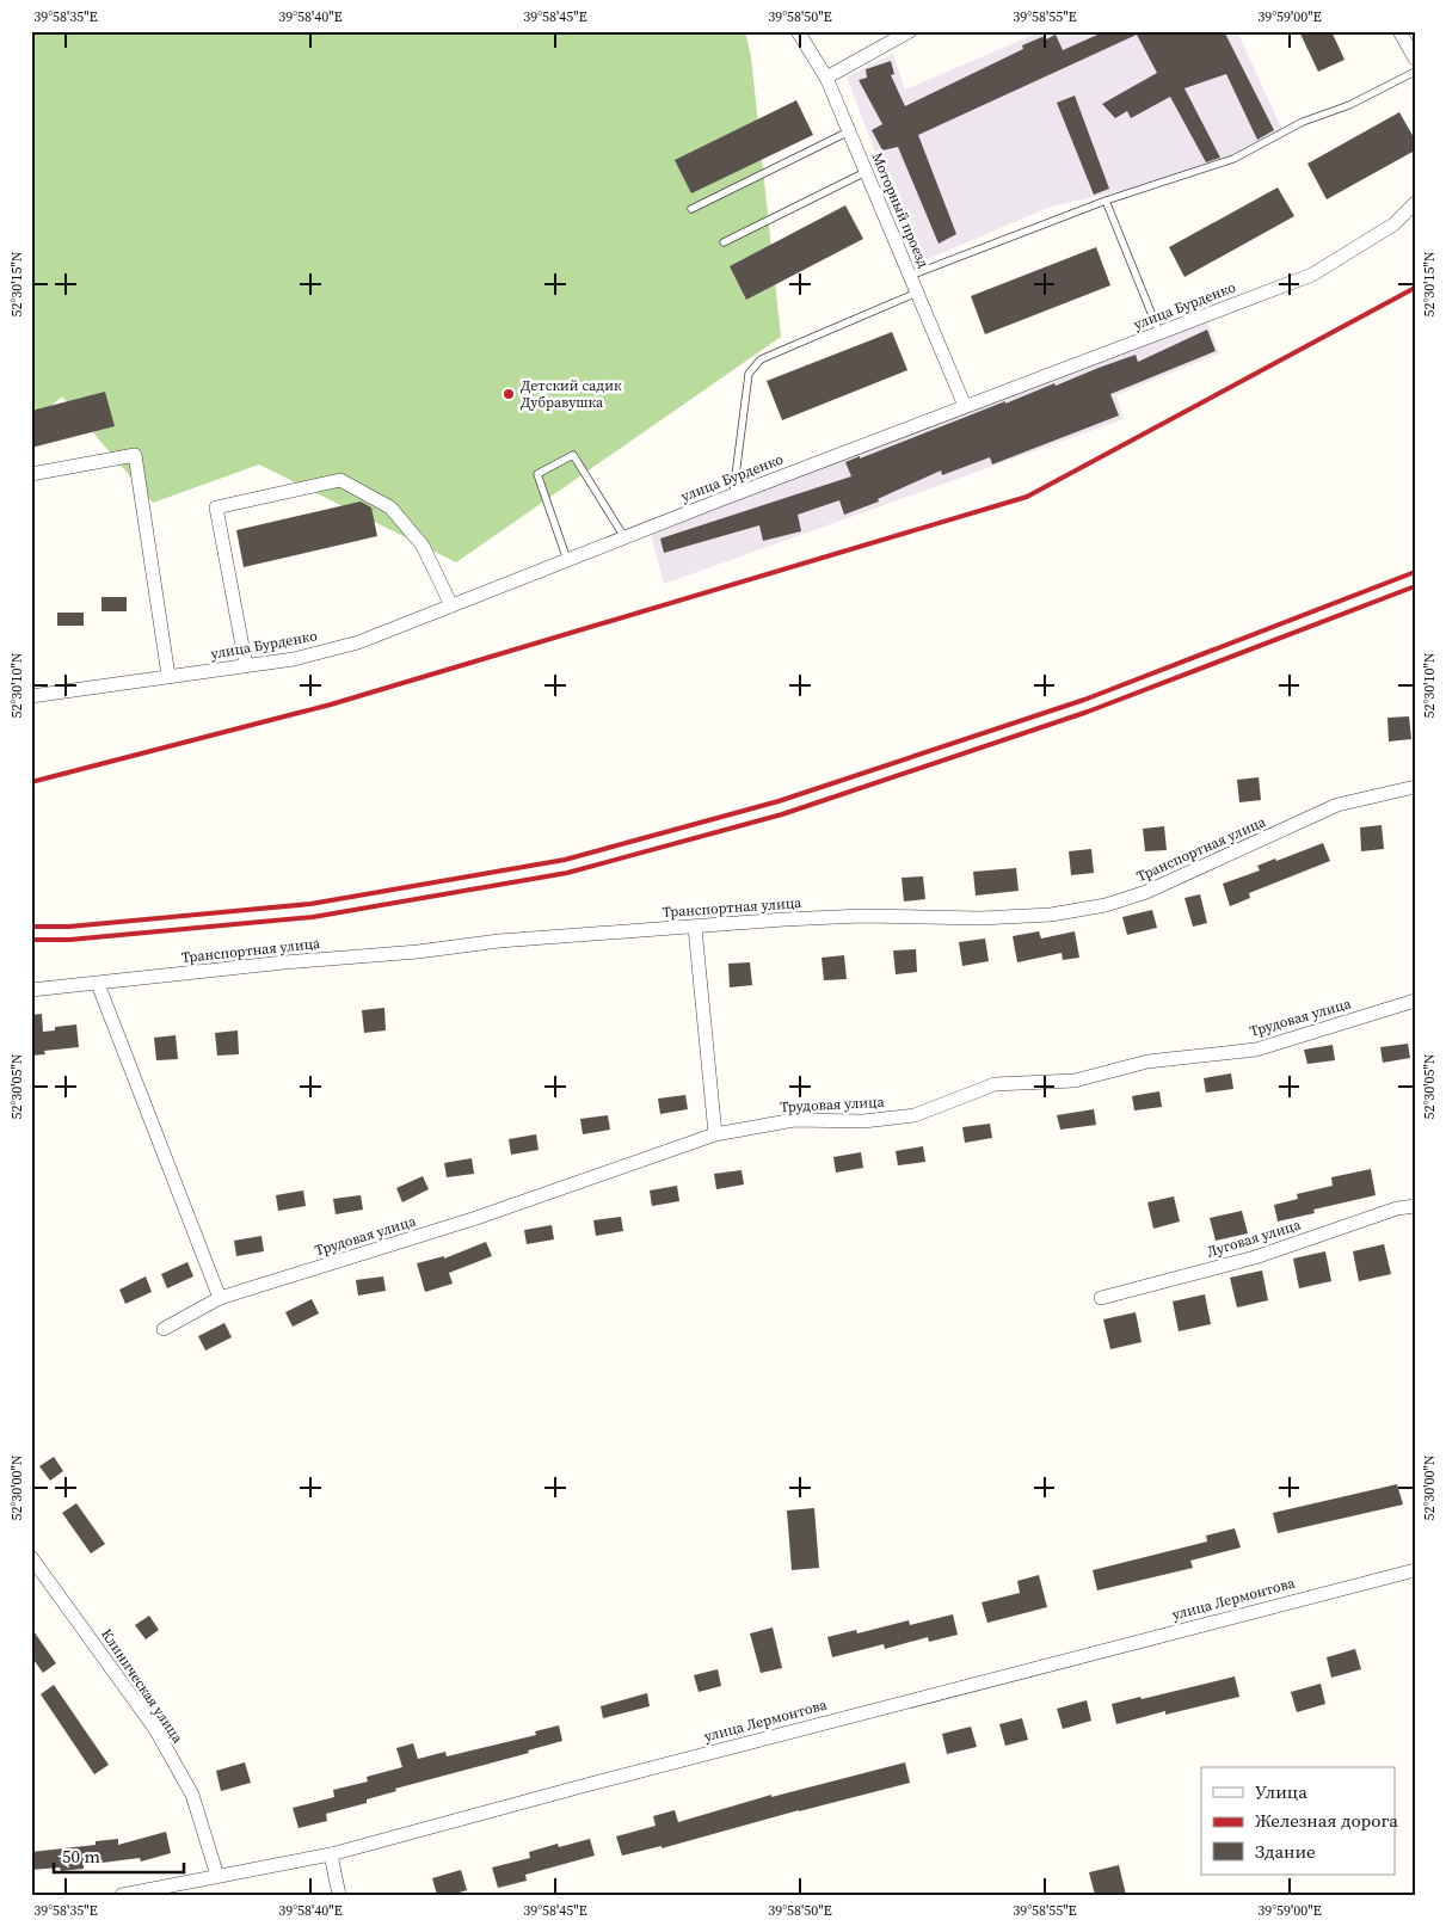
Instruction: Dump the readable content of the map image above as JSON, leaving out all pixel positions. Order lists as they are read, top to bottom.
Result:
{
  "streets": {
    "street": [
      "Моторный проезд",
      "улица Бурденко",
      "Транспортная улица",
      "Трудовая улица",
      "Луговая улица",
      "улица Лермонтова",
      "Клиническая улица"
    ]
  },
  "crossings": [
    ["Моторный проезд", "улица Бурденко"],
    ["улица Лермонтова", "Клиническая улица"]
  ],
  "places": ["Детский садик Дубравушка"],
  "legend": ["Улица", "Железная дорога", "Здание"],
  "scale_bar": "50 m",
  "coordinates": [
    "39°58'35\"E",
    "39°58'40\"E",
    "39°58'45\"E",
    "39°58'50\"E",
    "39°58'55\"E",
    "39°59'00\"E",
    "52°30'15\"N",
    "52°30'10\"N",
    "52°30'05\"N",
    "52°30'00\"N"
  ]
}
